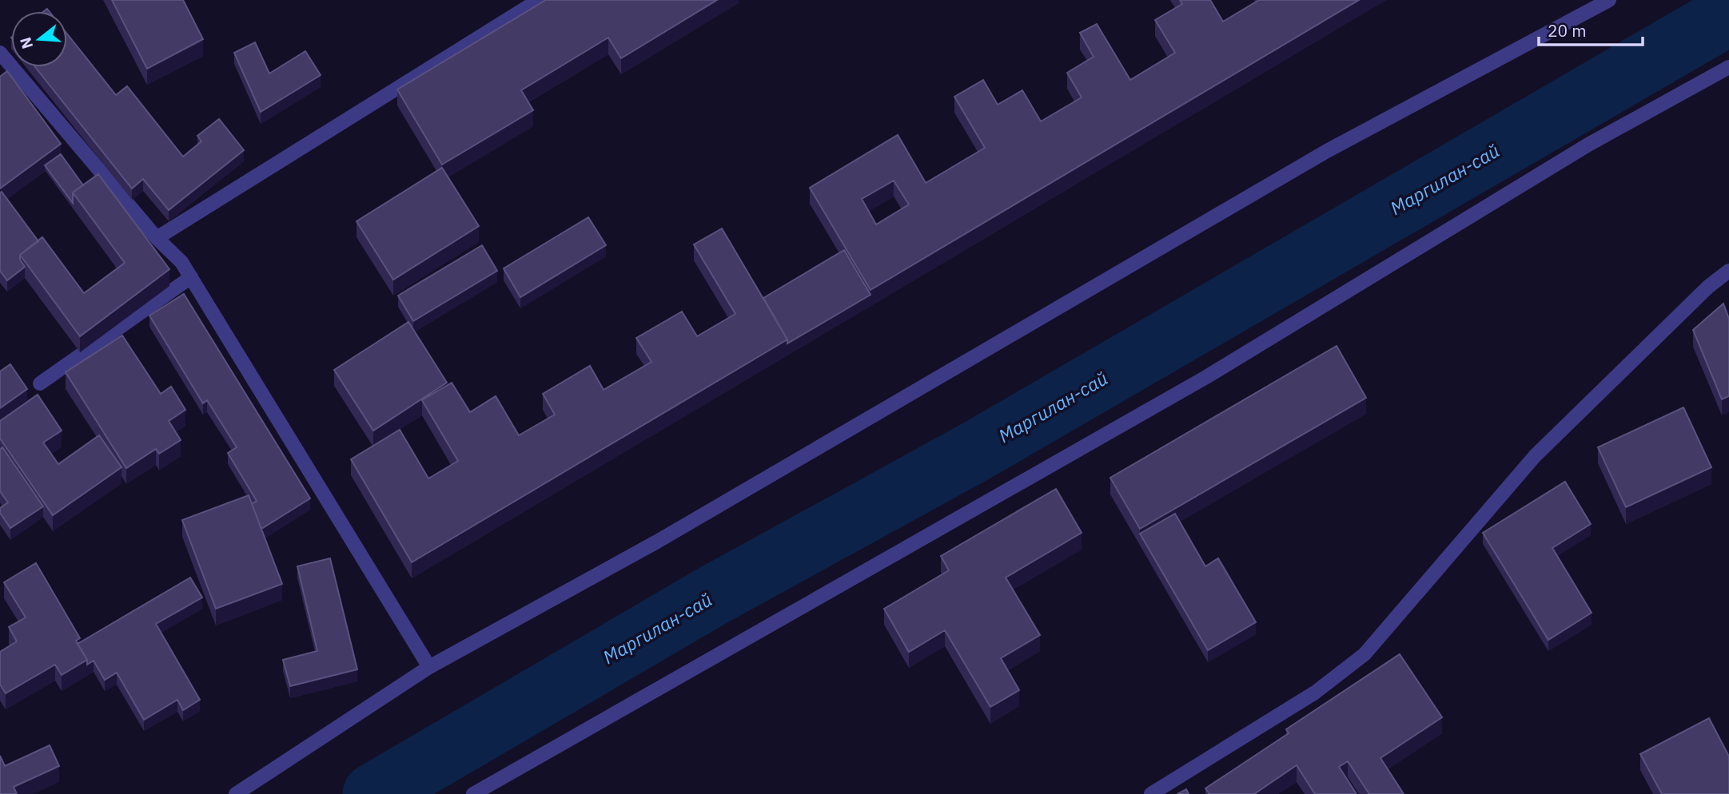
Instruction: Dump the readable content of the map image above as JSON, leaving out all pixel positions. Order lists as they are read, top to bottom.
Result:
{
  "water": ["Маргилан-сай"],
  "scale_bar": "20 m",
  "north": "left"
}
